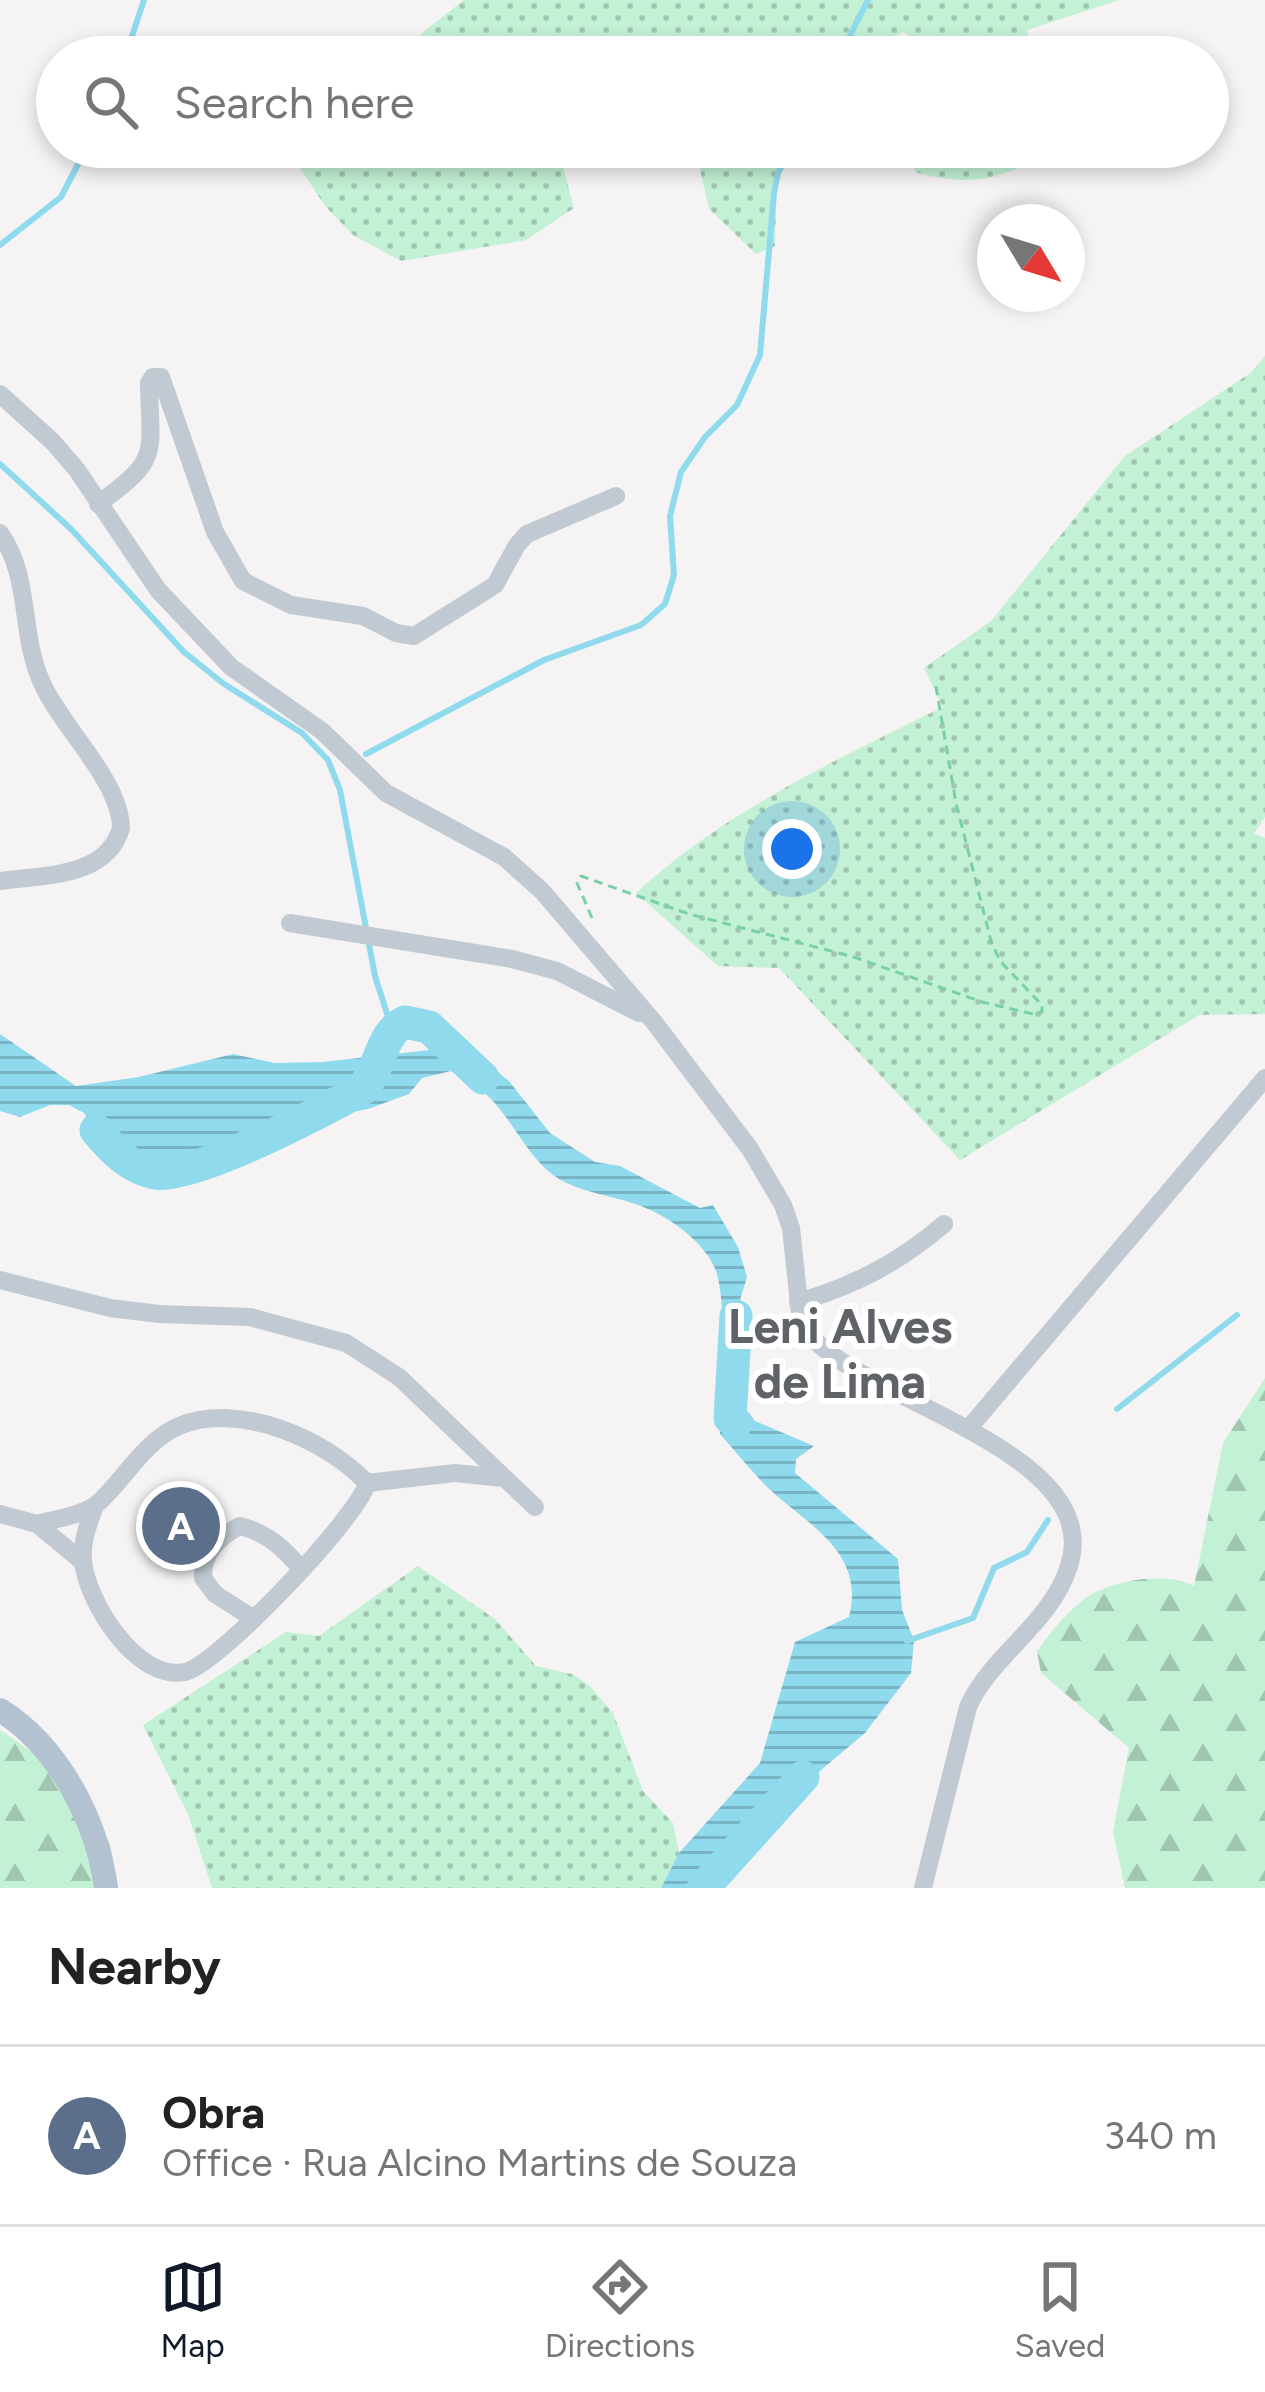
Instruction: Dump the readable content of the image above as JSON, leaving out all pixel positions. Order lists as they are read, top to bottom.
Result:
{
  "districts": ["Leni Alves de Lima"],
  "north": "bottom right",
  "page": {
    "search": "Search here",
    "pins": "A",
    "heading": "Nearby",
    "list": [
      {
        "mark": "A",
        "name": "Obra",
        "note": "Office · Rua Alcino Martins de Souza",
        "value": "340 m"
      }
    ],
    "nav": ["Map", "Directions", "Saved"]
  }
}
